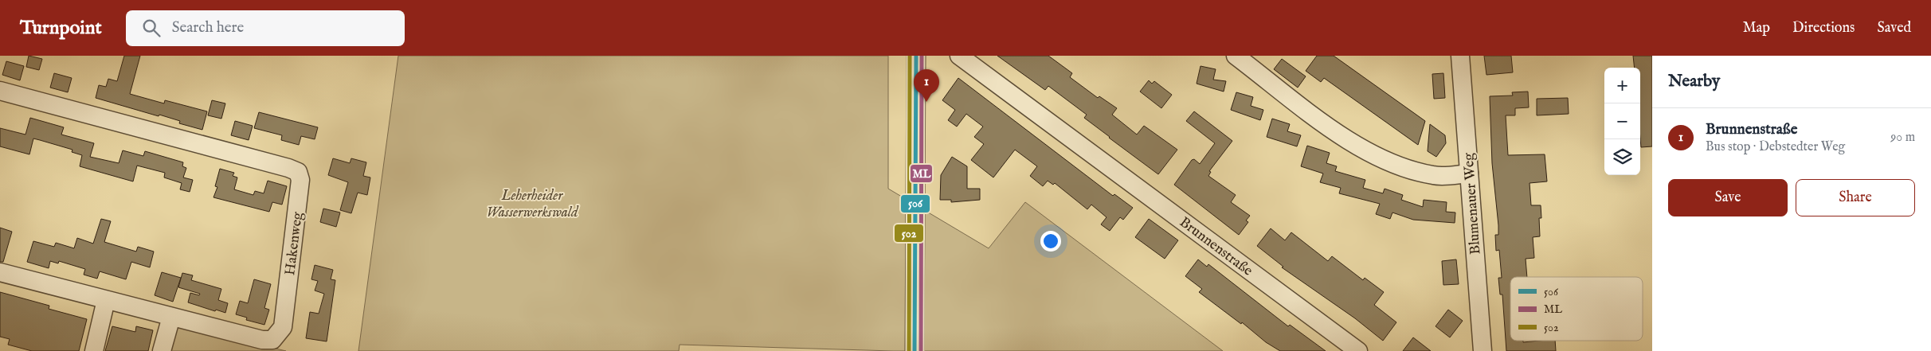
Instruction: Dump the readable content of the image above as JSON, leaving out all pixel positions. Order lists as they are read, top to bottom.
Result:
{
  "streets": {
    "street": ["Blumenauer Weg", "Hakenweg", "Brunnenstraße"]
  },
  "parks": ["Leherheider Wasserwerkswald"],
  "lines": ["transit line 506", "transit line ML", "transit line 502"],
  "legend": ["506", "ML", "502"],
  "page": {
    "header": "Turnpoint",
    "search": "Search here",
    "nav": ["Map", "Directions", "Saved"],
    "heading": "Nearby",
    "map_buttons": ["+", "−"],
    "pins": "1",
    "list": [
      {
        "mark": "1",
        "name": "Brunnenstraße",
        "note": "Bus stop · Debstedter Weg",
        "value": "90 m"
      }
    ],
    "buttons": ["Save", "Share"]
  }
}
